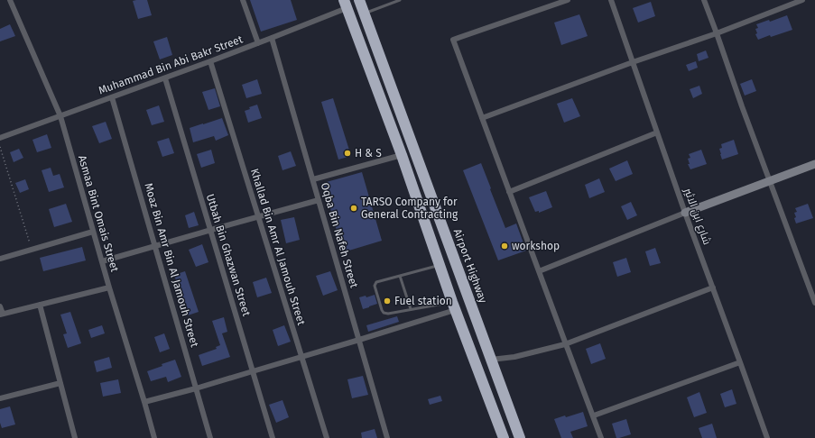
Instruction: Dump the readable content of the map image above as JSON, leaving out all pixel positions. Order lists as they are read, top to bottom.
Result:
{
  "streets": {
    "highway": ["Airport Highway"],
    "street": [
      "Muhammad Bin Abi Bakr Street",
      "Asmaa Bint Omais Street",
      "شارع ابن الاثير",
      "Oqba Bin Nafeh Street",
      "Khallad Bin Amr Al Jamouh Street",
      "Utbah Bin Ghazwan Street",
      "Moaz Bin Amr Bin Al Jamouh Street"
    ]
  },
  "crossings": [
    ["Muhammad Bin Abi Bakr Street", "Asmaa Bint Omais Street"],
    ["Muhammad Bin Abi Bakr Street", "Oqba Bin Nafeh Street"],
    ["Muhammad Bin Abi Bakr Street", "Khallad Bin Amr Al Jamouh Street"],
    ["Muhammad Bin Abi Bakr Street", "Utbah Bin Ghazwan Street"],
    ["Muhammad Bin Abi Bakr Street", "Moaz Bin Amr Bin Al Jamouh Street"]
  ],
  "places": [
    "H & S",
    "TARSO Company for General Contracting",
    "workshop",
    "Fuel station"
  ]
}
